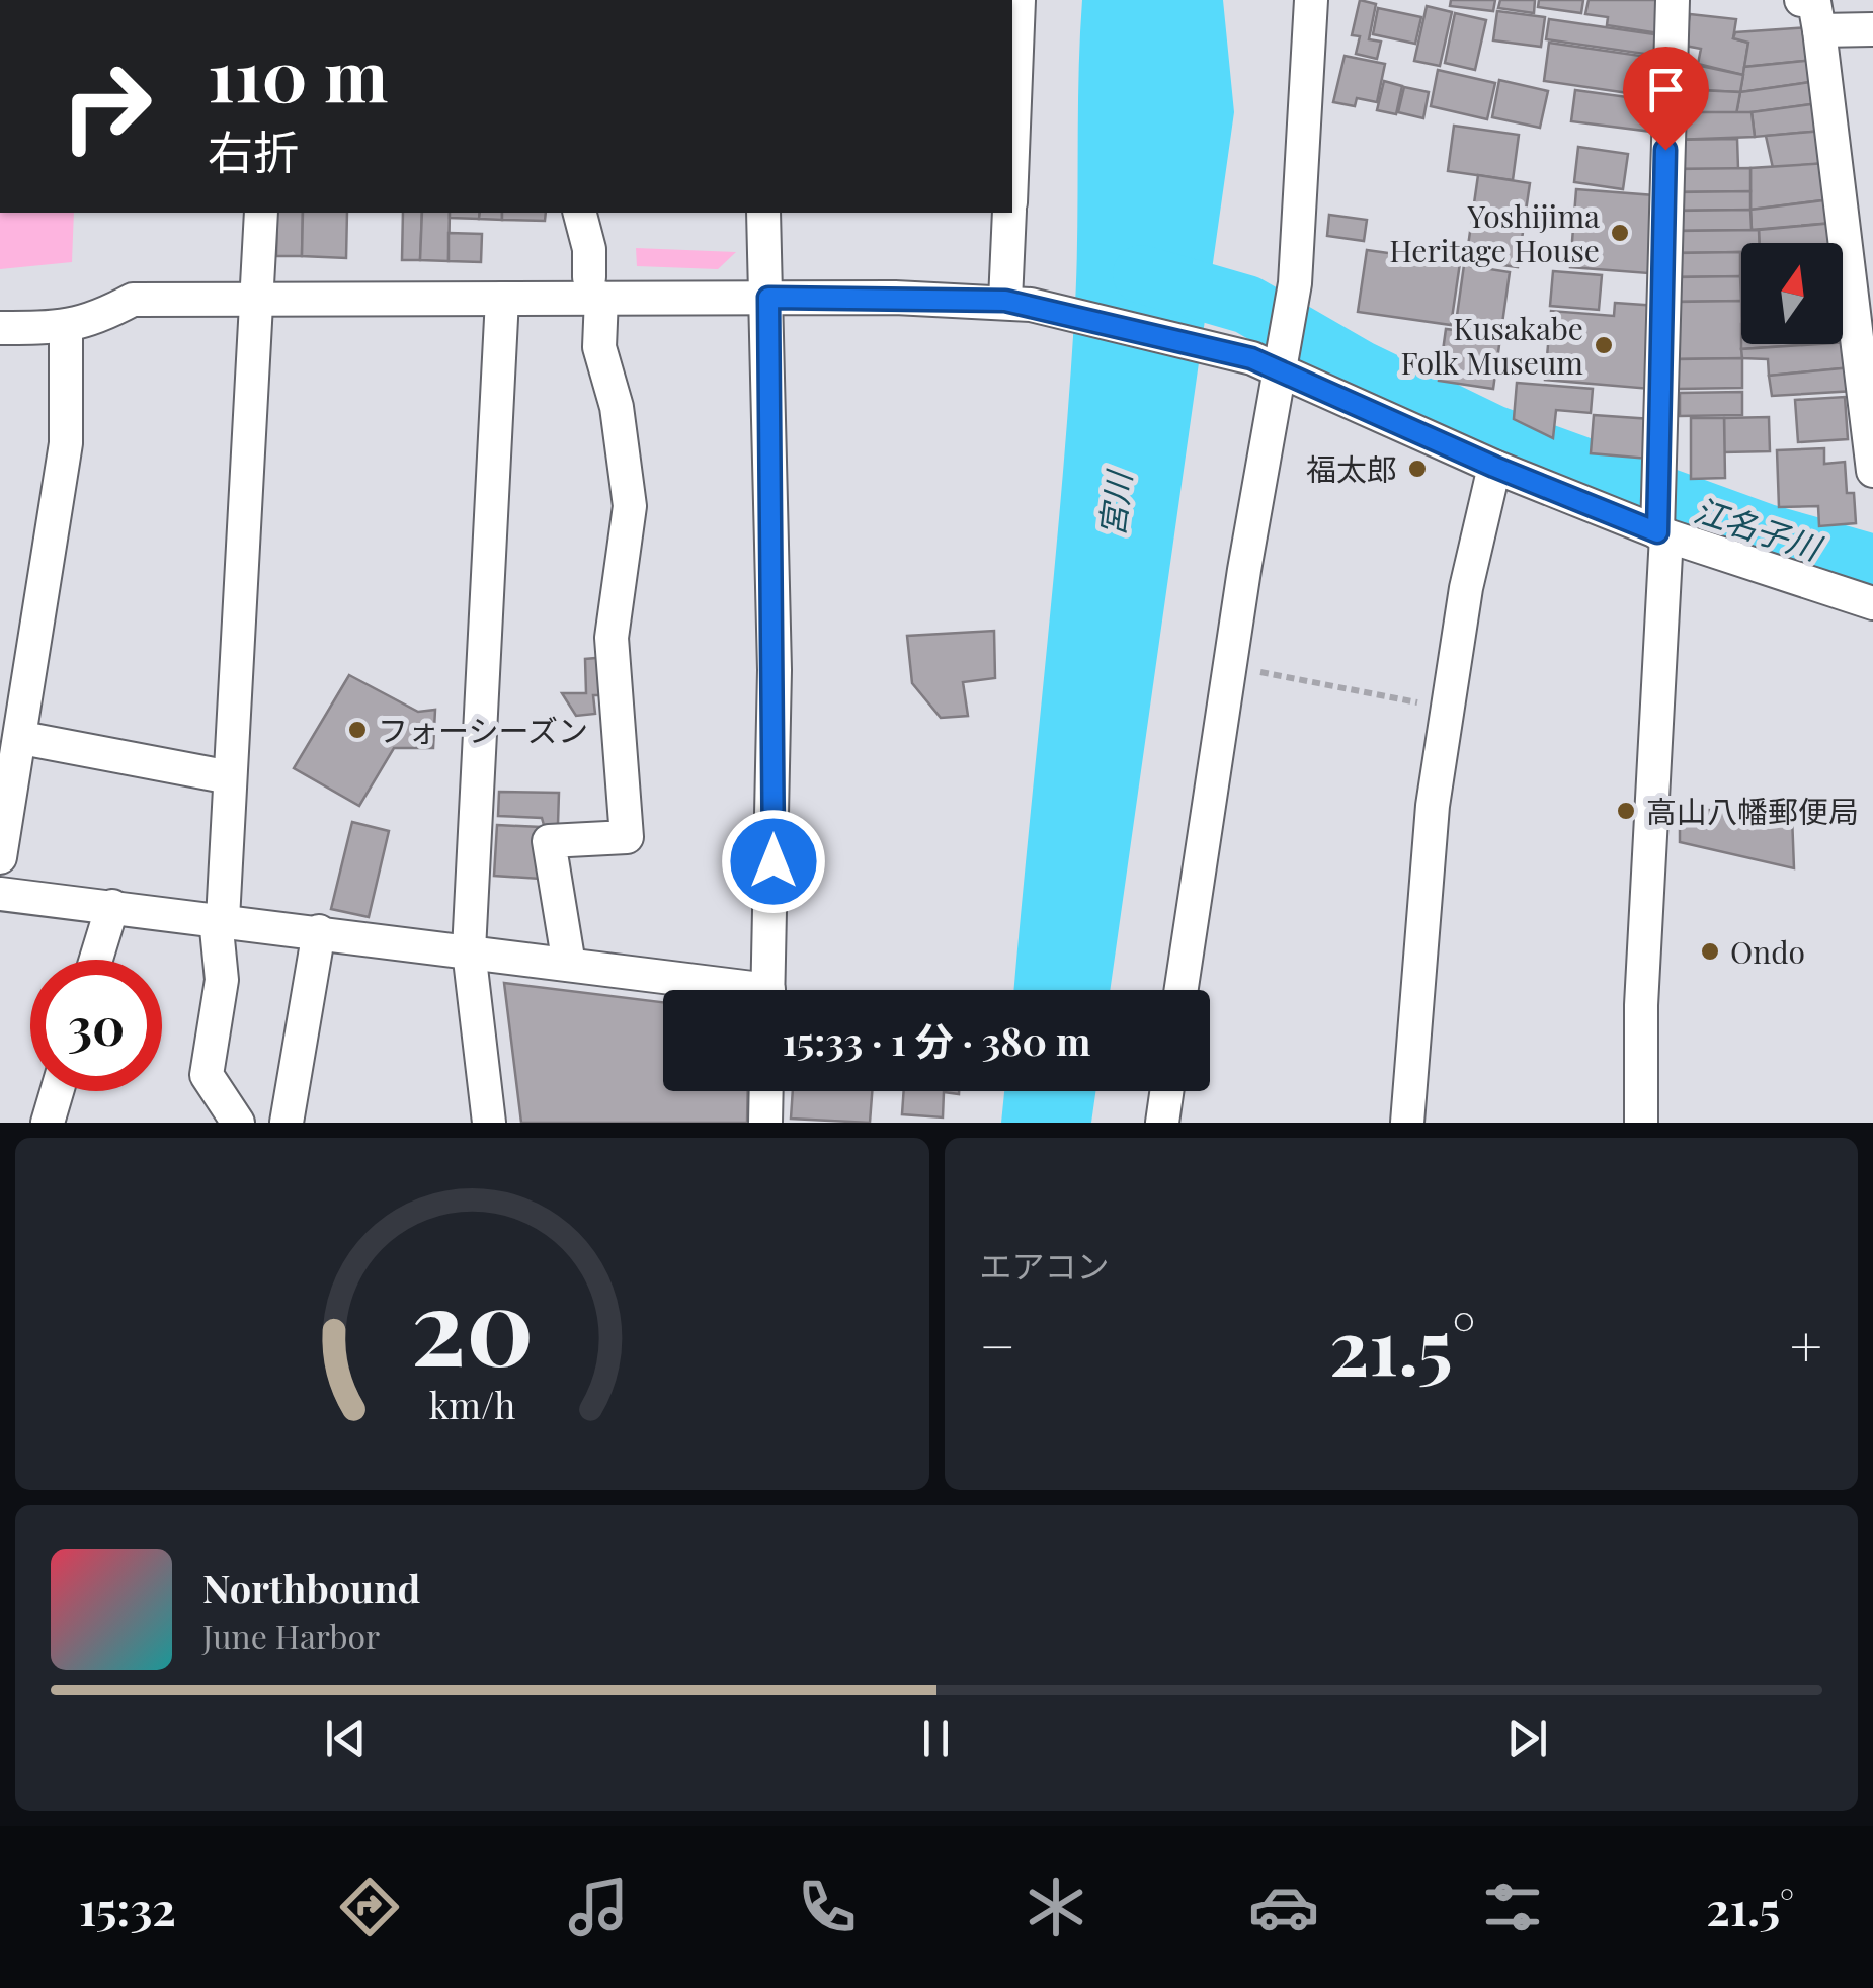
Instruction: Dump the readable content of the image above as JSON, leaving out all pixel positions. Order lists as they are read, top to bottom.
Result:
{
  "water": ["宮川", "江名子川"],
  "places": [
    "Yoshijima Heritage House",
    "Kusakabe Folk Museum",
    "福太郎",
    "フォーシーズン",
    "高山八幡郵便局",
    "Ondo"
  ],
  "north": "top",
  "page": {
    "turn": ["110 m", "右折"],
    "limit": "30",
    "trip": "15:33 · 1 分 · 380 m",
    "tile": "エアコン",
    "heat": ["−", "21.5°", "+"],
    "song": ["Northbound", "June Harbor"],
    "tabs": ["15:32", "21.5°"],
    "gauge": ["20", "km/h"]
  }
}
